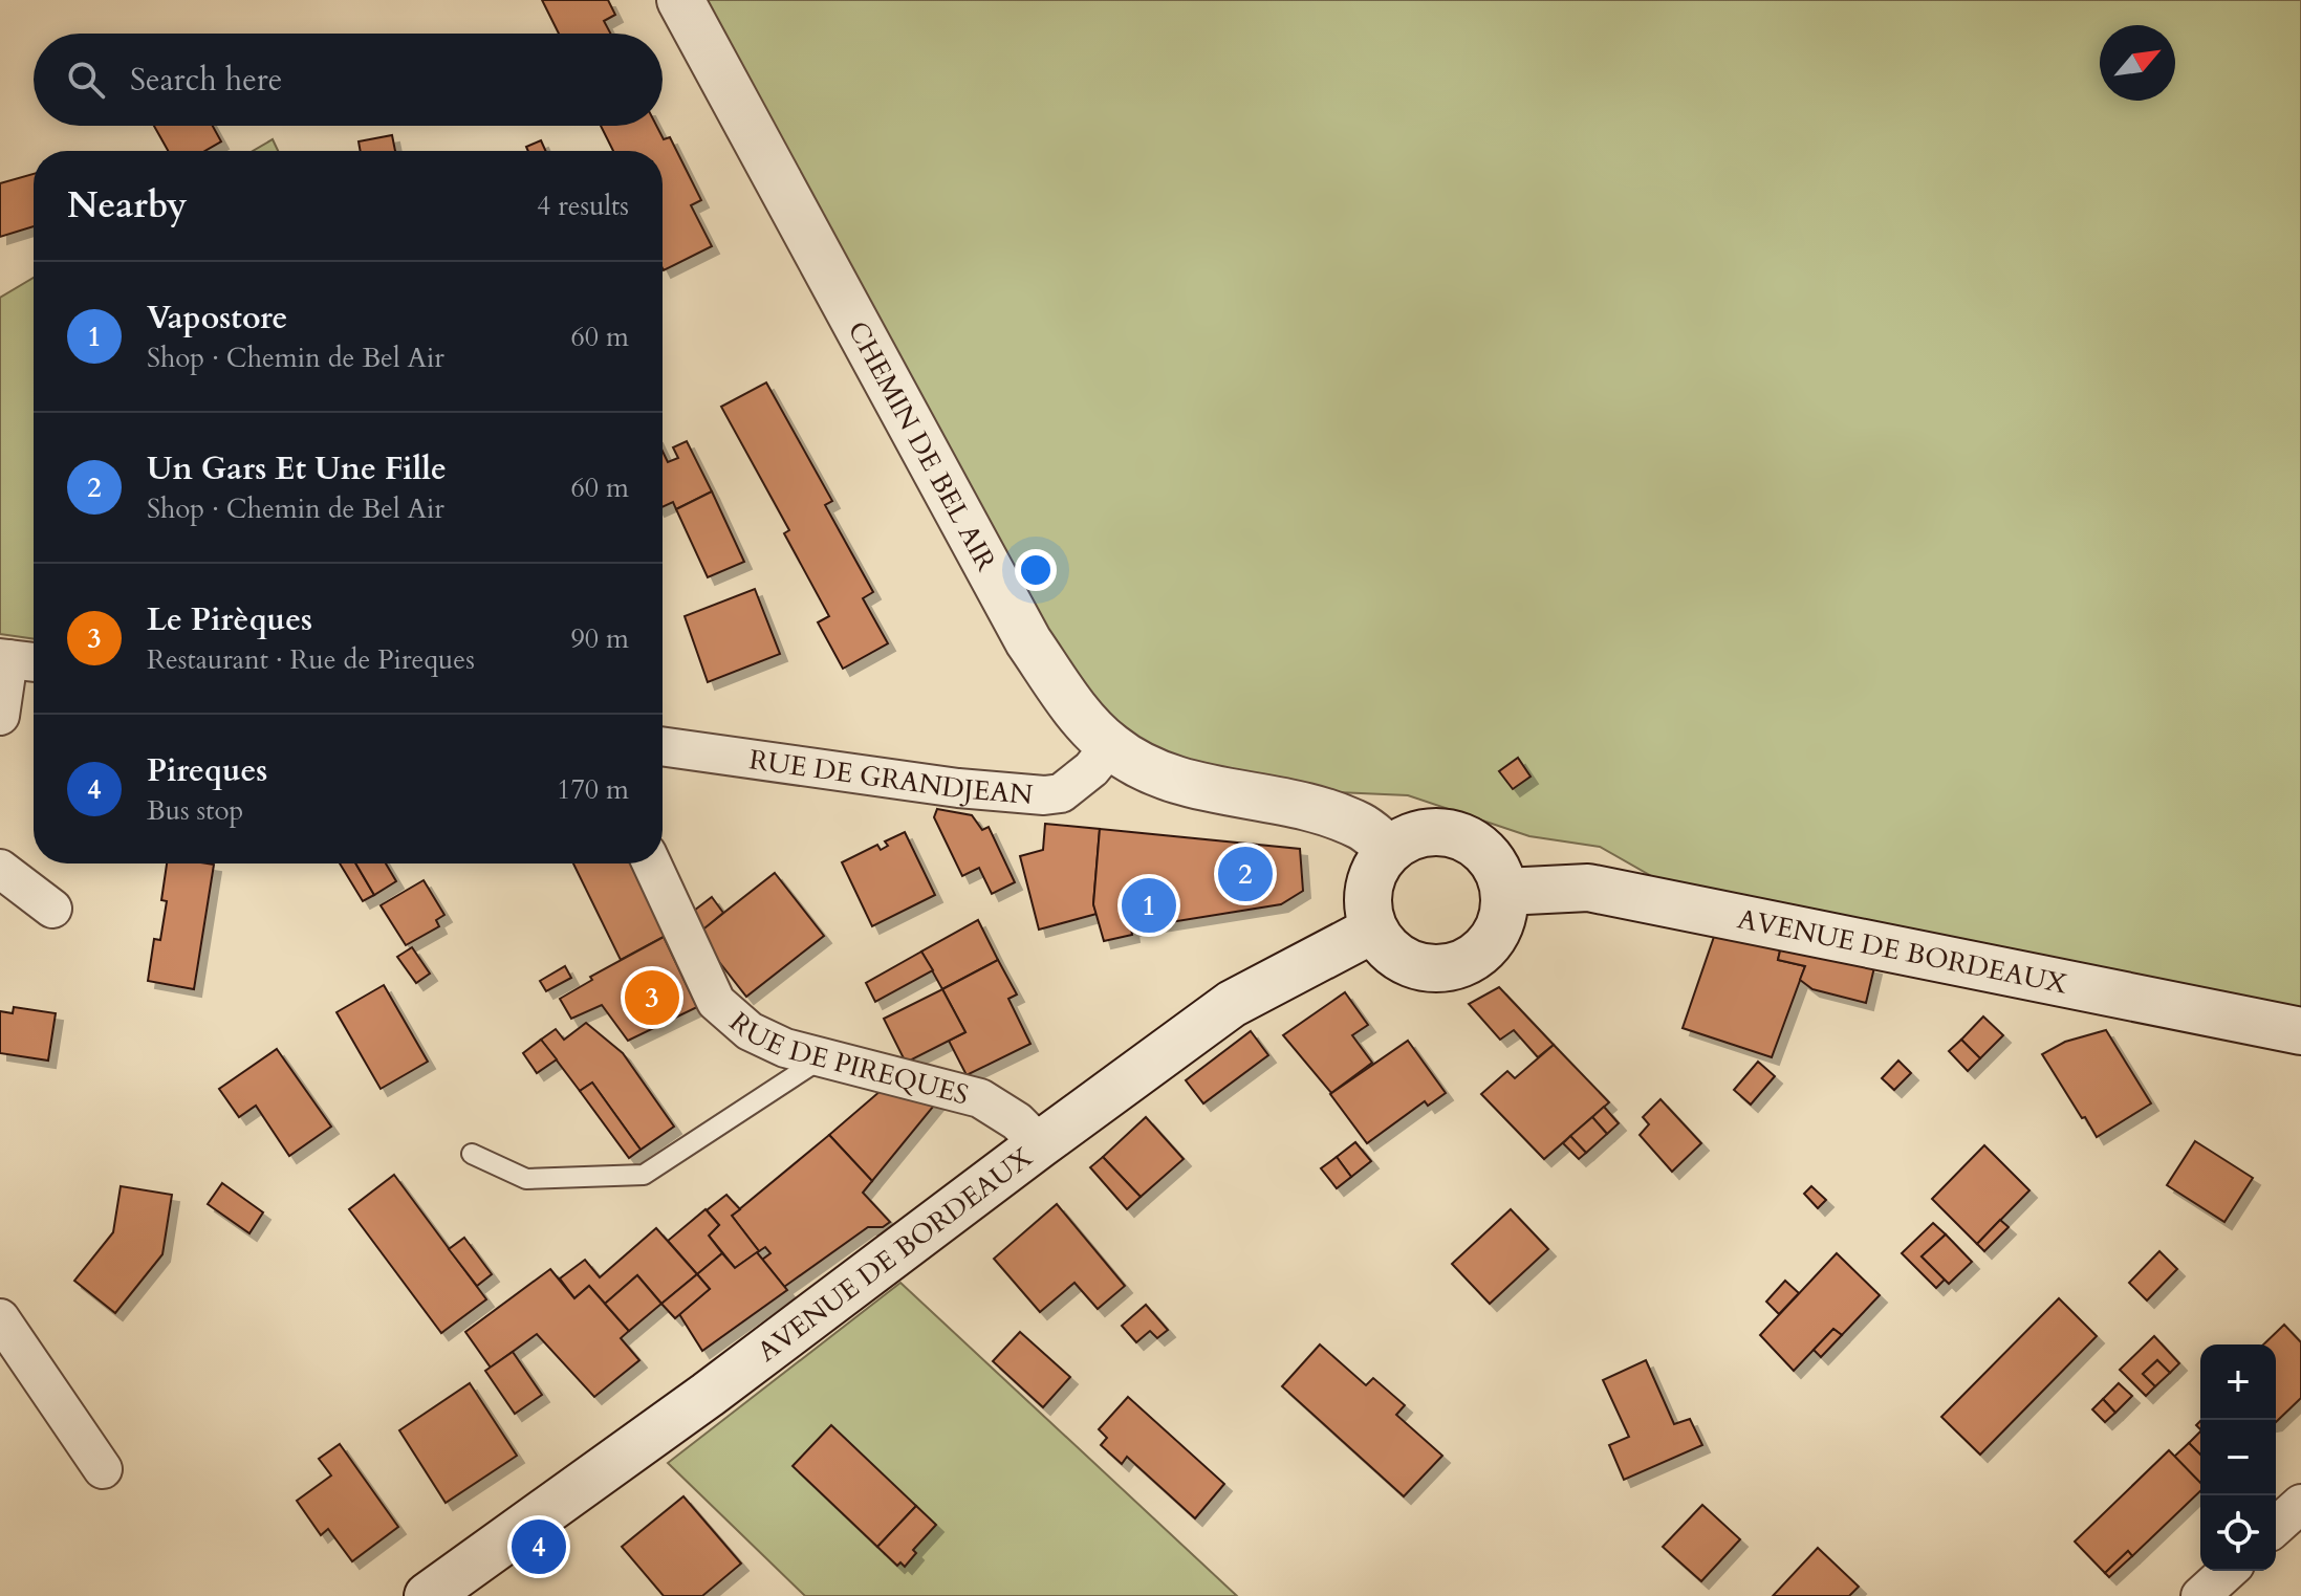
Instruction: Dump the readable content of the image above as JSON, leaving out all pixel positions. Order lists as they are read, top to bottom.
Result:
{
  "streets": {
    "main road": ["CHEMIN DE BEL AIR", "AVENUE DE BORDEAUX"],
    "street": ["RUE DE GRANDJEAN", "RUE DE PIREQUES"]
  },
  "crossings": [
    ["CHEMIN DE BEL AIR", "RUE DE GRANDJEAN"],
    ["CHEMIN DE BEL AIR", "AVENUE DE BORDEAUX"],
    ["AVENUE DE BORDEAUX", "RUE DE PIREQUES"]
  ],
  "north": "top right",
  "page": {
    "search": "Search here",
    "heading": ["Nearby", "4 results"],
    "list": [
      {
        "mark": "1",
        "name": "Vapostore",
        "note": "Shop · Chemin de Bel Air",
        "value": "60 m"
      },
      {
        "mark": "2",
        "name": "Un Gars Et Une Fille",
        "note": "Shop · Chemin de Bel Air",
        "value": "60 m"
      },
      {
        "mark": "3",
        "name": "Le Pirèques",
        "note": "Restaurant · Rue de Pireques",
        "value": "90 m"
      },
      {
        "mark": "4",
        "name": "Pireques",
        "note": "Bus stop",
        "value": "170 m"
      }
    ],
    "pins": [
      "2",
      "1",
      "3",
      "4"
    ],
    "map_buttons": ["+", "−"]
  }
}
